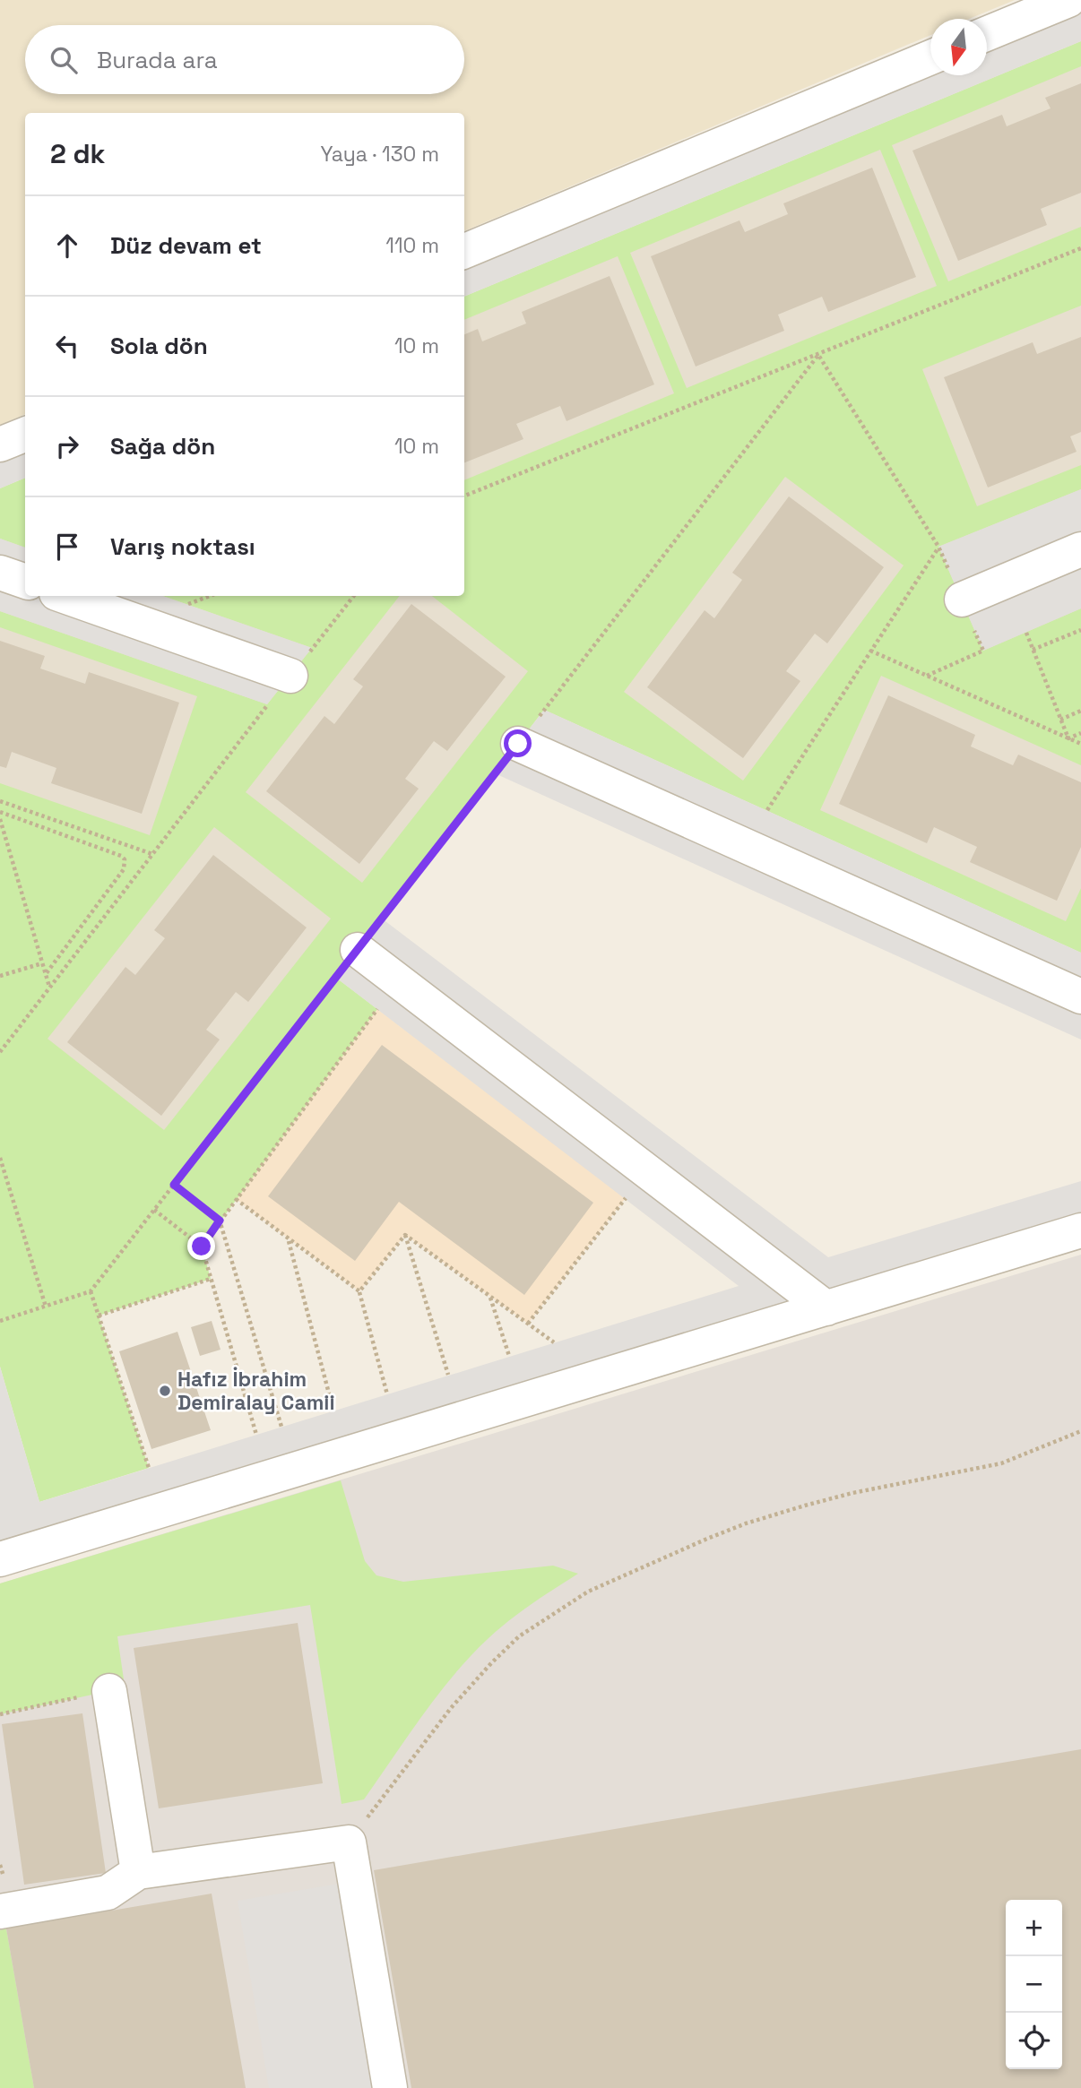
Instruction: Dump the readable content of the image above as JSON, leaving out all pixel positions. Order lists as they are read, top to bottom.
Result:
{
  "places": ["Hafız İbrahim Demiralay Camii"],
  "north": "bottom",
  "page": {
    "search": "Burada ara",
    "heading": ["2 dk", "Yaya · 130 m"],
    "list": [
      ["Düz devam et", "110 m"],
      ["Sola dön", "10 m"],
      ["Sağa dön", "10 m"],
      "Varış noktası"
    ],
    "map_buttons": ["+", "−"]
  }
}
